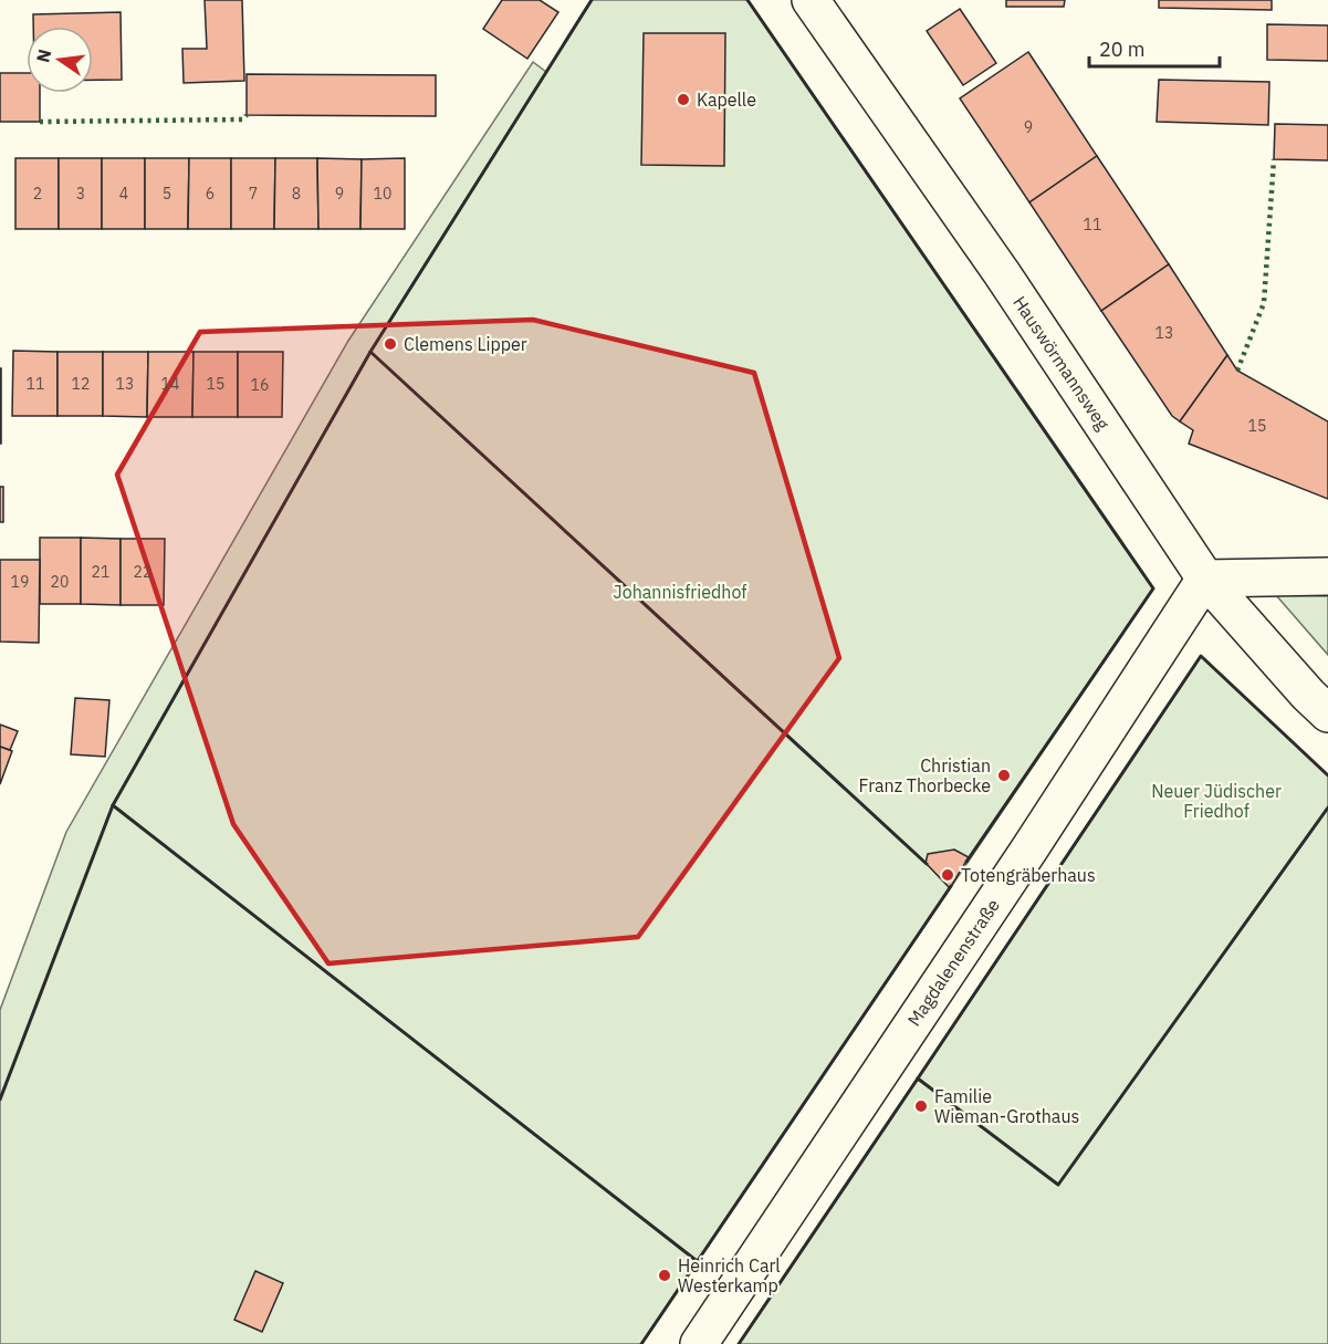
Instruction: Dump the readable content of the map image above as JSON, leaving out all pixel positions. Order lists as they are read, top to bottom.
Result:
{
  "streets": {
    "street": ["Hauswörmannsweg", "Magdalenenstraße"]
  },
  "crossings": [
    ["Hauswörmannsweg", "Magdalenenstraße"]
  ],
  "parks": ["Johannisfriedhof", "Neuer Jüdischer Friedhof"],
  "places": [
    "Kapelle",
    "Clemens Lipper",
    "Christian Franz Thorbecke",
    "Totengräberhaus",
    "Familie Wieman-Grothaus",
    "Heinrich Carl Westerkamp"
  ],
  "house_numbers": [
    "9",
    "2",
    "3",
    "4",
    "5",
    "6",
    "7",
    "8",
    "9",
    "10",
    "11",
    "13",
    "11",
    "12",
    "13",
    "14",
    "15",
    "16",
    "15",
    "21",
    "22",
    "19",
    "20"
  ],
  "scale_bar": "20 m",
  "north": "left"
}
